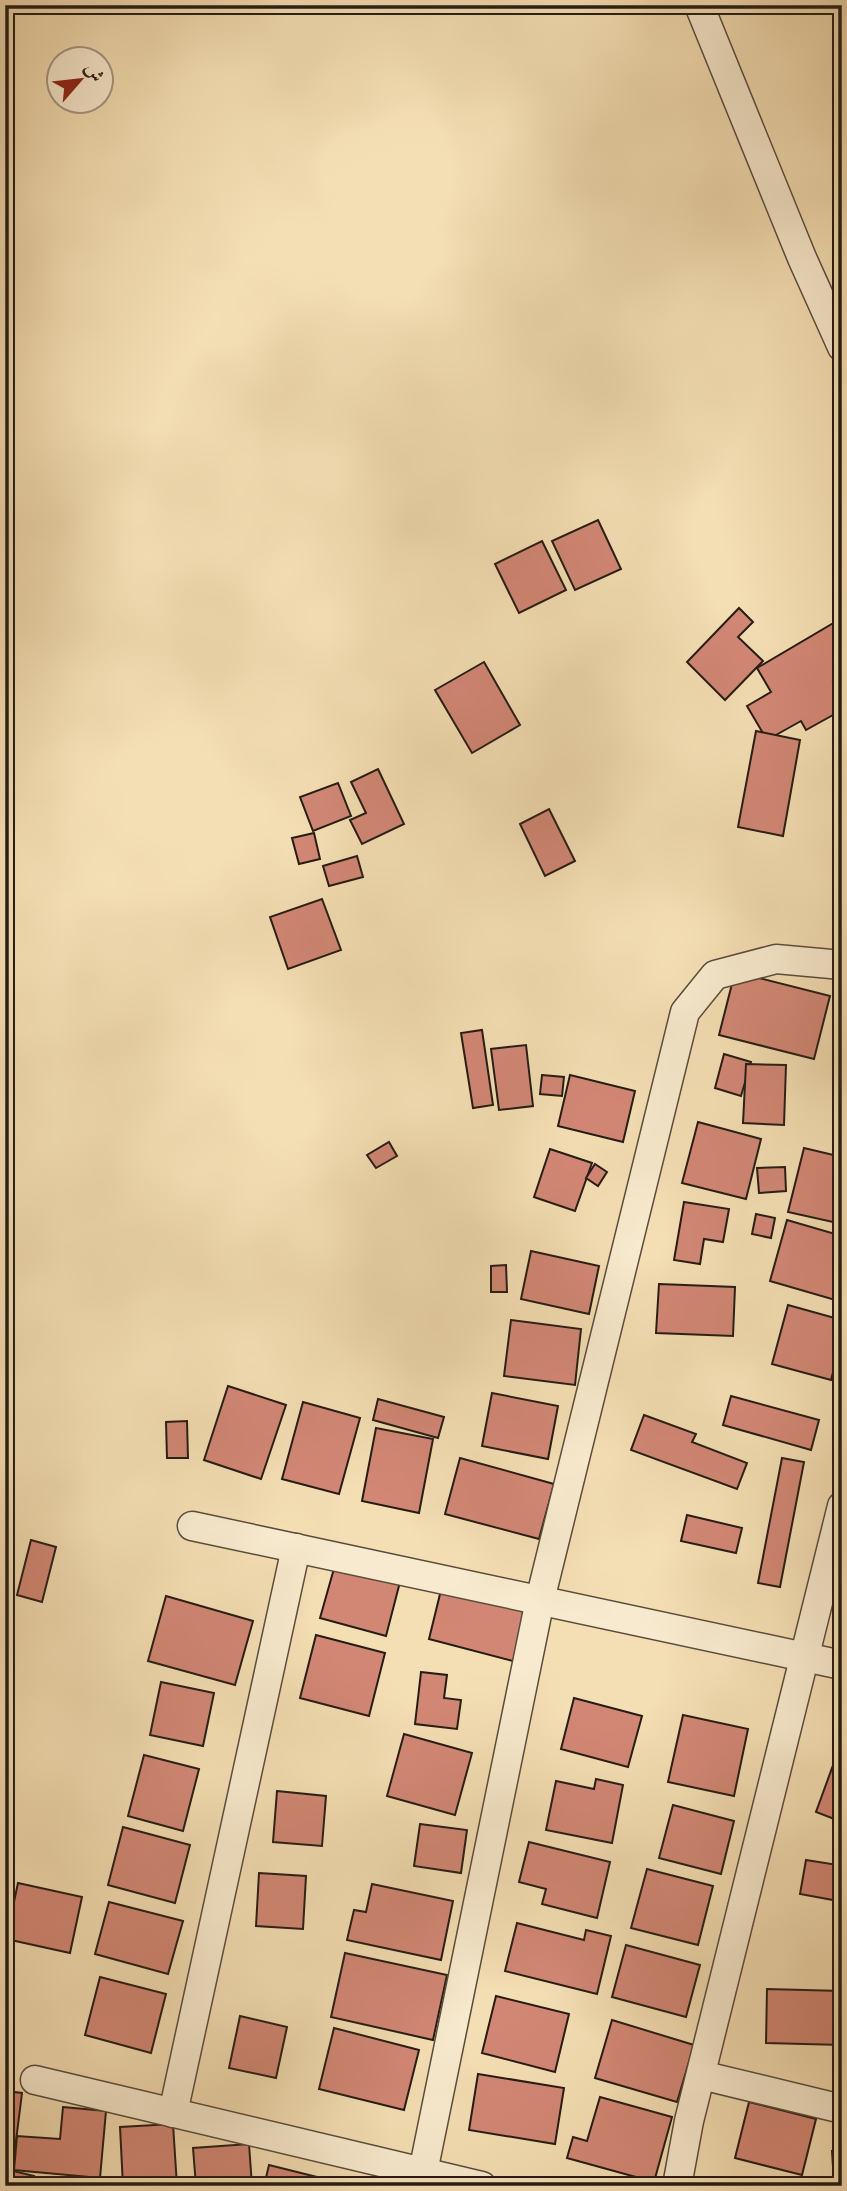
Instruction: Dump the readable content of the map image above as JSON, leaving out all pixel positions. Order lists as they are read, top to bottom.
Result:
{
  "north": "top right"
}
